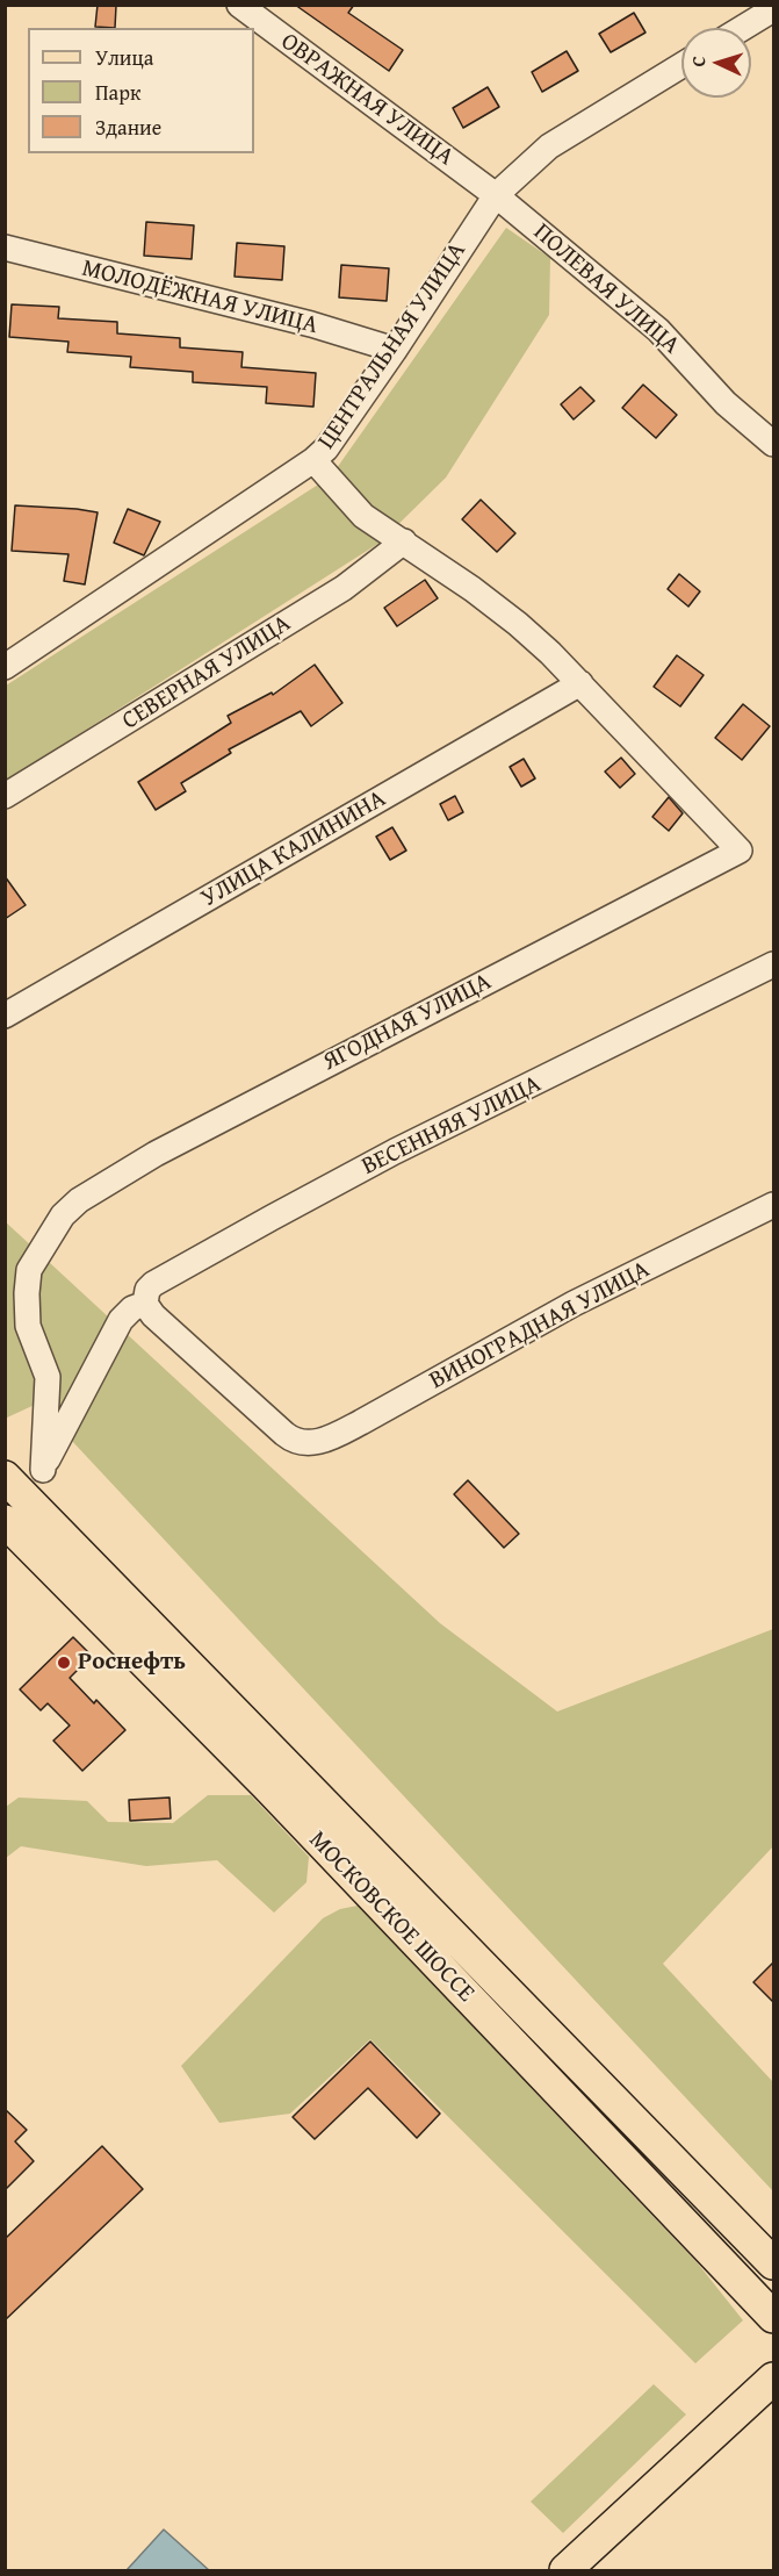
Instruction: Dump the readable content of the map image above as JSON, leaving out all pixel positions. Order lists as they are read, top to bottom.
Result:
{
  "streets": {
    "main road": ["МОСКОВСКОЕ ШОССЕ"],
    "street": [
      "ОВРАЖНАЯ УЛИЦА",
      "ПОЛЕВАЯ УЛИЦА",
      "МОЛОДЁЖНАЯ УЛИЦА",
      "ЦЕНТРАЛЬНАЯ УЛИЦА",
      "СЕВЕРНАЯ УЛИЦА",
      "УЛИЦА КАЛИНИНА",
      "ЯГОДНАЯ УЛИЦА",
      "ВЕСЕННЯЯ УЛИЦА",
      "ВИНОГРАДНАЯ УЛИЦА"
    ]
  },
  "crossings": [
    ["ОВРАЖНАЯ УЛИЦА", "ПОЛЕВАЯ УЛИЦА"],
    ["ОВРАЖНАЯ УЛИЦА", "ЦЕНТРАЛЬНАЯ УЛИЦА"],
    ["ПОЛЕВАЯ УЛИЦА", "ЦЕНТРАЛЬНАЯ УЛИЦА"],
    ["МОЛОДЁЖНАЯ УЛИЦА", "ЦЕНТРАЛЬНАЯ УЛИЦА"],
    ["УЛИЦА КАЛИНИНА", "ЯГОДНАЯ УЛИЦА"],
    ["ЯГОДНАЯ УЛИЦА", "ВЕСЕННЯЯ УЛИЦА"],
    ["ВЕСЕННЯЯ УЛИЦА", "ВИНОГРАДНАЯ УЛИЦА"],
    ["ВЕСЕННЯЯ УЛИЦА", "МОСКОВСКОЕ ШОССЕ"]
  ],
  "places": ["Роснефть"],
  "legend": ["Улица", "Парк", "Здание"],
  "north": "left"
}
